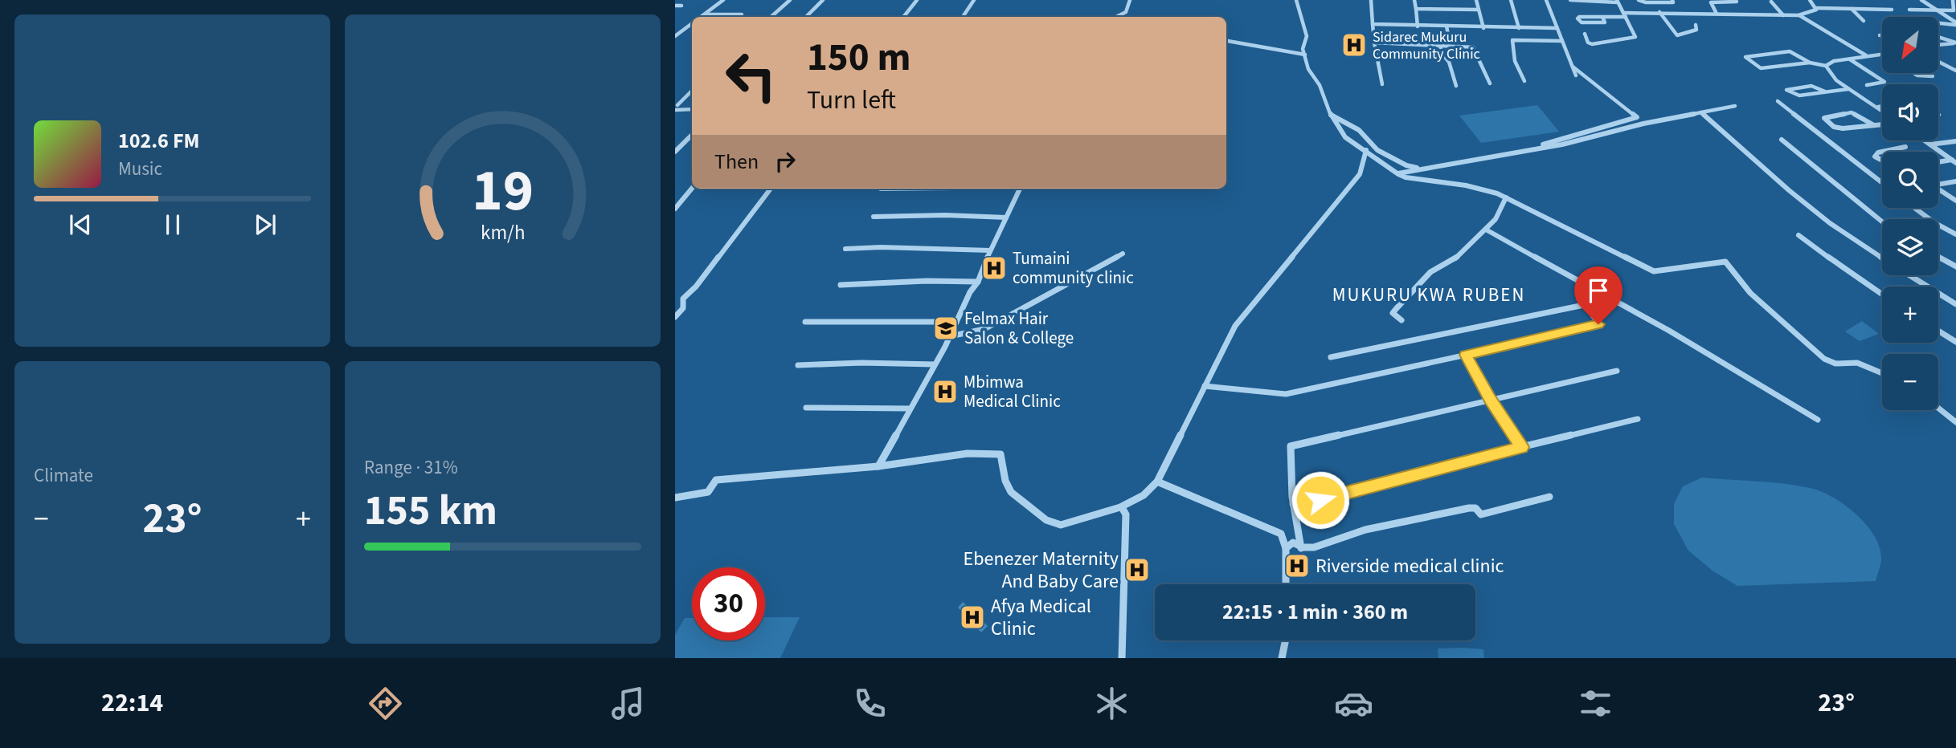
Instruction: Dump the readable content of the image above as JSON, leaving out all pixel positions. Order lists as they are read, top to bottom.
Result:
{
  "districts": ["MUKURU KWA RUBEN"],
  "places": {
    "hospital": [
      "Sidarec Mukuru Community Clinic",
      "Tumaini community clinic",
      "Mbimwa Medical Clinic",
      "Riverside medical clinic",
      "Ebenezer Maternity And Baby Care",
      "Afya Medical Clinic"
    ],
    "school or university": ["Felmax Hair Salon & College"]
  },
  "north": "bottom left",
  "page": {
    "map_buttons": ["+", "−"],
    "turn": ["150 m", "Turn left"],
    "song": ["102.6 FM", "Music"],
    "then": "Then",
    "tile": [
      "Climate",
      ["Range · 31%", "155 km"]
    ],
    "heat": ["−", "23°", "+"],
    "limit": "30",
    "trip": "22:15 · 1 min · 360 m",
    "tabs": ["22:14", "23°"],
    "gauge": ["19", "km/h"]
  }
}
